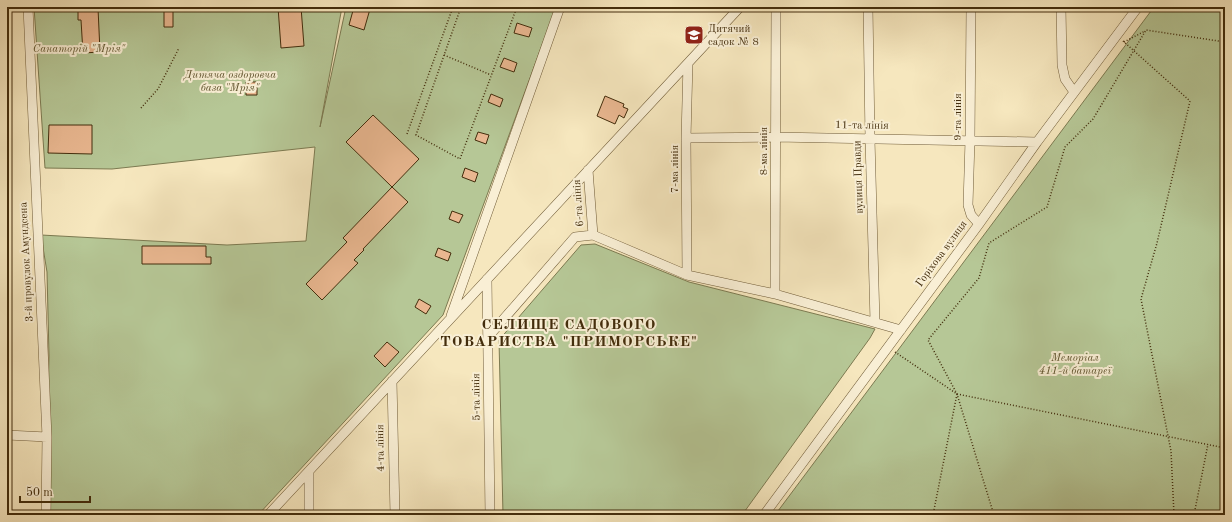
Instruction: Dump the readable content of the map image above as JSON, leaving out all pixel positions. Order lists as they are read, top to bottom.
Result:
{
  "streets": {
    "street": [
      "9-та лінія",
      "11-та лінія",
      "8-ма лінія",
      "7-ма лінія",
      "вулиця Правди",
      "6-та лінія",
      "Горіхова вулиця",
      "3-й провулок Амундсена",
      "5-та лінія",
      "4-та лінія"
    ]
  },
  "crossings": [
    ["9-та лінія", "11-та лінія"],
    ["9-та лінія", "Горіхова вулиця"],
    ["11-та лінія", "8-ма лінія"],
    ["11-та лінія", "7-ма лінія"],
    ["11-та лінія", "вулиця Правди"],
    ["11-та лінія", "Горіхова вулиця"]
  ],
  "districts": ["СЕЛИЩЕ САДОВОГО ТОВАРИСТВА \"ПРИМОРСЬКЕ\""],
  "parks": ["Санаторій \"Мрія\"", "Дитяча оздоровча база \"Мрія\"", "Меморіал 411-й батареї"],
  "places": {
    "school or university": ["Дитячий садок № 8"]
  },
  "scale_bar": "50 m"
}
